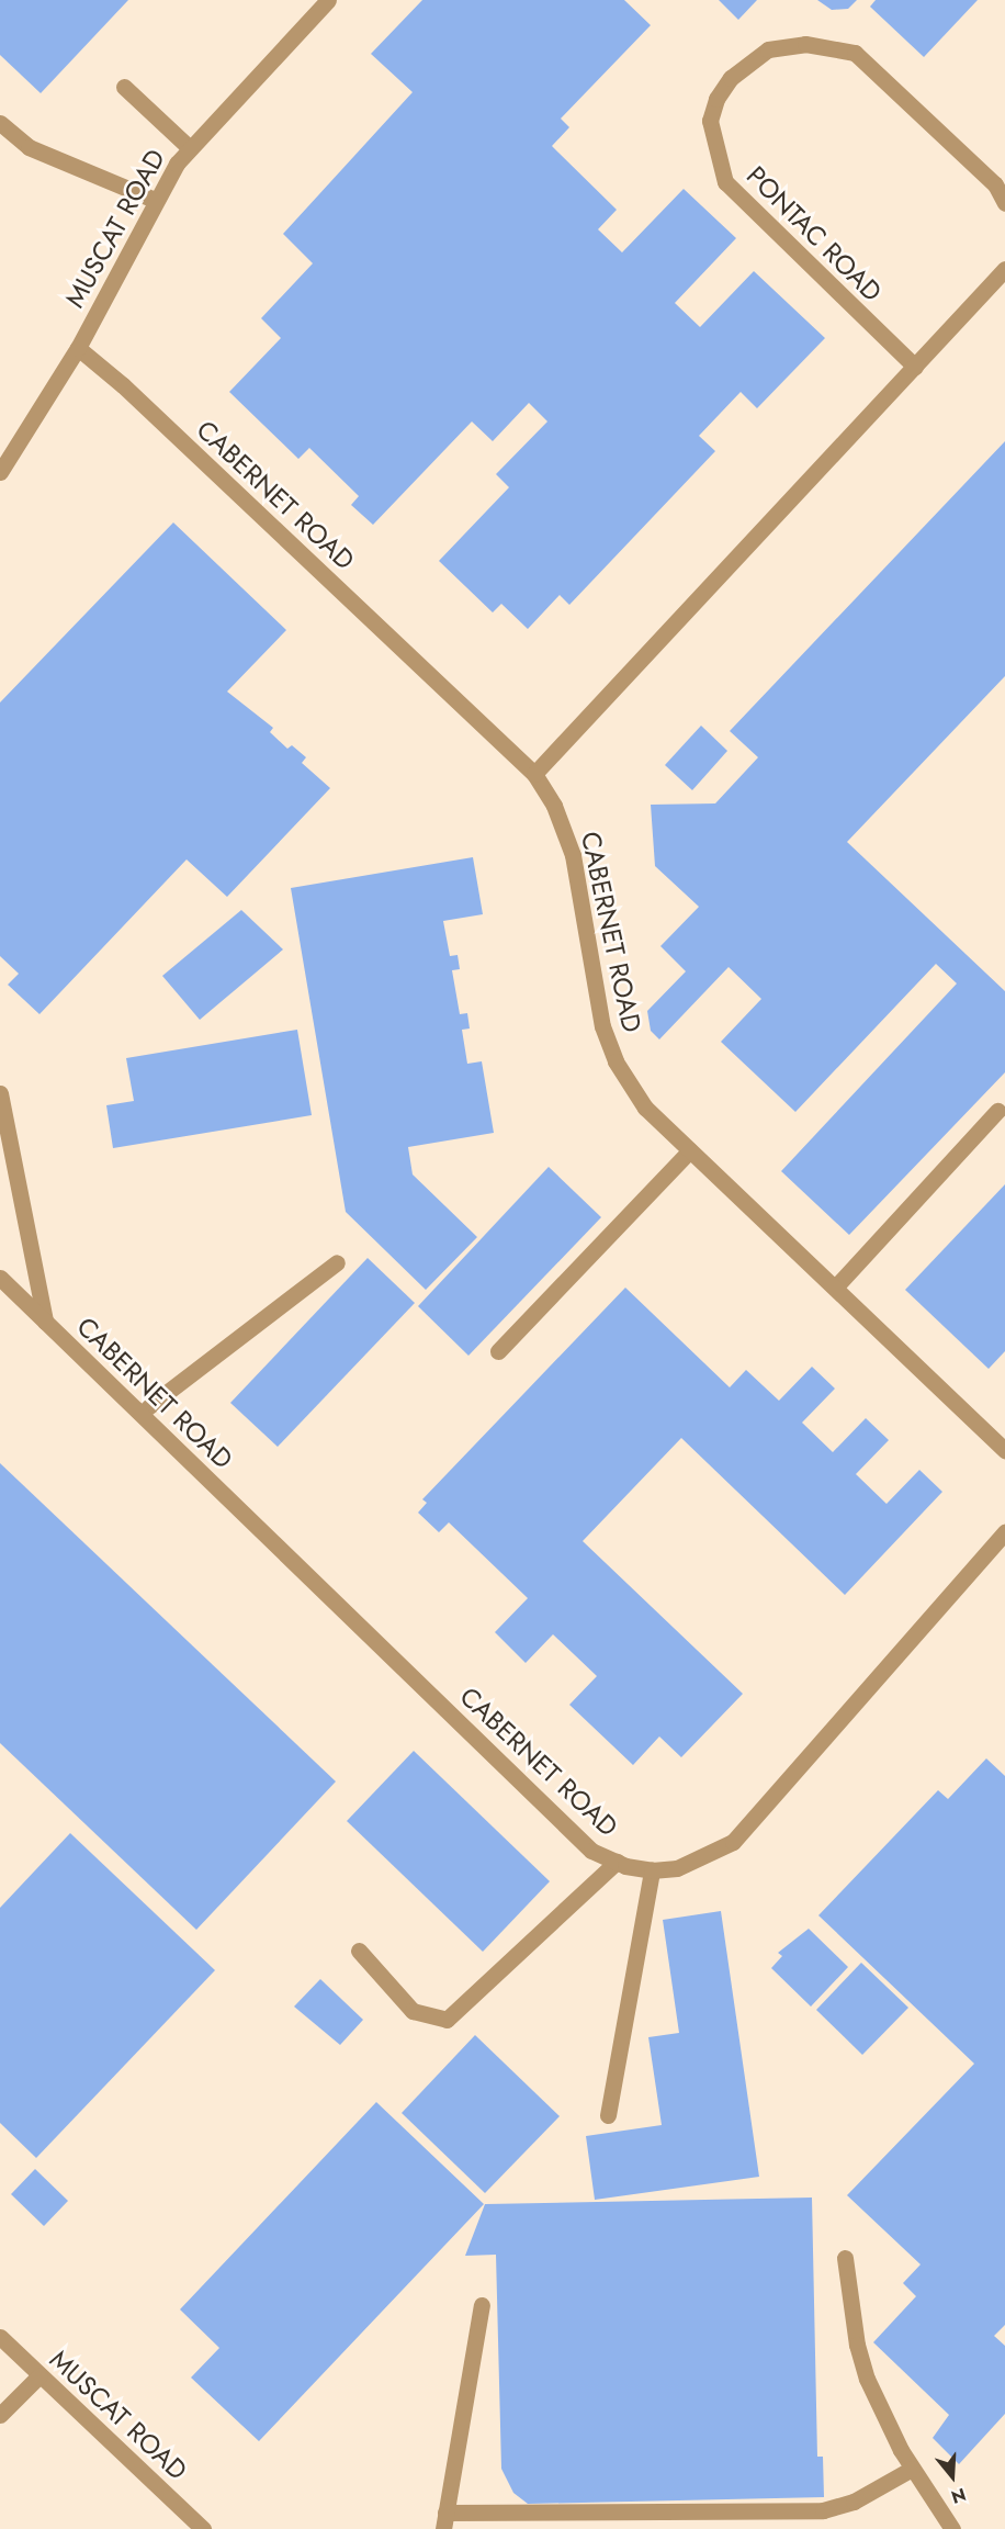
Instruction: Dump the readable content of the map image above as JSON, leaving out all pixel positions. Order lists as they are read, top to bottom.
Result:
{
  "streets": {
    "street": ["MUSCAT ROAD", "PONTAC ROAD", "CABERNET ROAD"]
  },
  "crossings": [
    ["MUSCAT ROAD", "CABERNET ROAD"]
  ],
  "north": "bottom"
}
